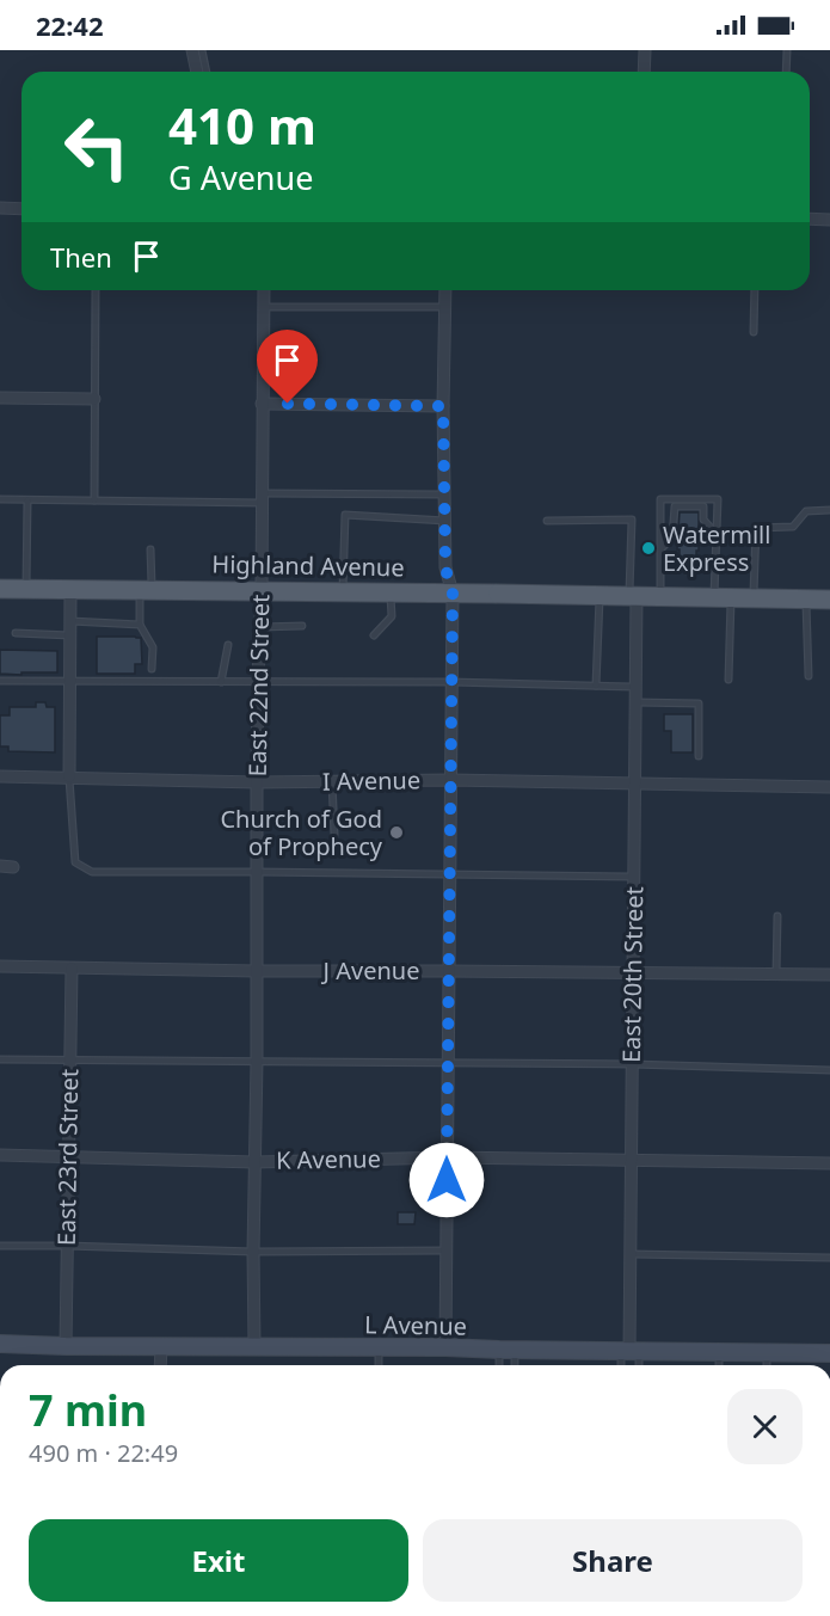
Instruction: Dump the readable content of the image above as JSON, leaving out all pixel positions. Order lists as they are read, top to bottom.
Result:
{
  "streets": {
    "main road": ["Highland Avenue"],
    "street": [
      "East 22nd Street",
      "I Avenue",
      "J Avenue",
      "East 20th Street",
      "East 23rd Street",
      "K Avenue",
      "L Avenue"
    ]
  },
  "crossings": [
    ["Highland Avenue", "East 22nd Street"],
    ["Highland Avenue", "East 20th Street"],
    ["East 22nd Street", "I Avenue"],
    ["East 22nd Street", "J Avenue"],
    ["East 22nd Street", "K Avenue"],
    ["East 22nd Street", "L Avenue"],
    ["I Avenue", "East 20th Street"],
    ["J Avenue", "East 20th Street"],
    ["J Avenue", "East 23rd Street"],
    ["East 20th Street", "K Avenue"],
    ["East 20th Street", "L Avenue"],
    ["East 23rd Street", "K Avenue"],
    ["East 23rd Street", "L Avenue"]
  ],
  "places": ["Watermill Express", "Church of God of Prophecy"],
  "page": {
    "status": "22:42",
    "turn": ["410 m", "G Avenue"],
    "then": "Then",
    "heading": ["7 min", "490 m · 22:49"],
    "buttons": ["Exit", "Share"]
  }
}
